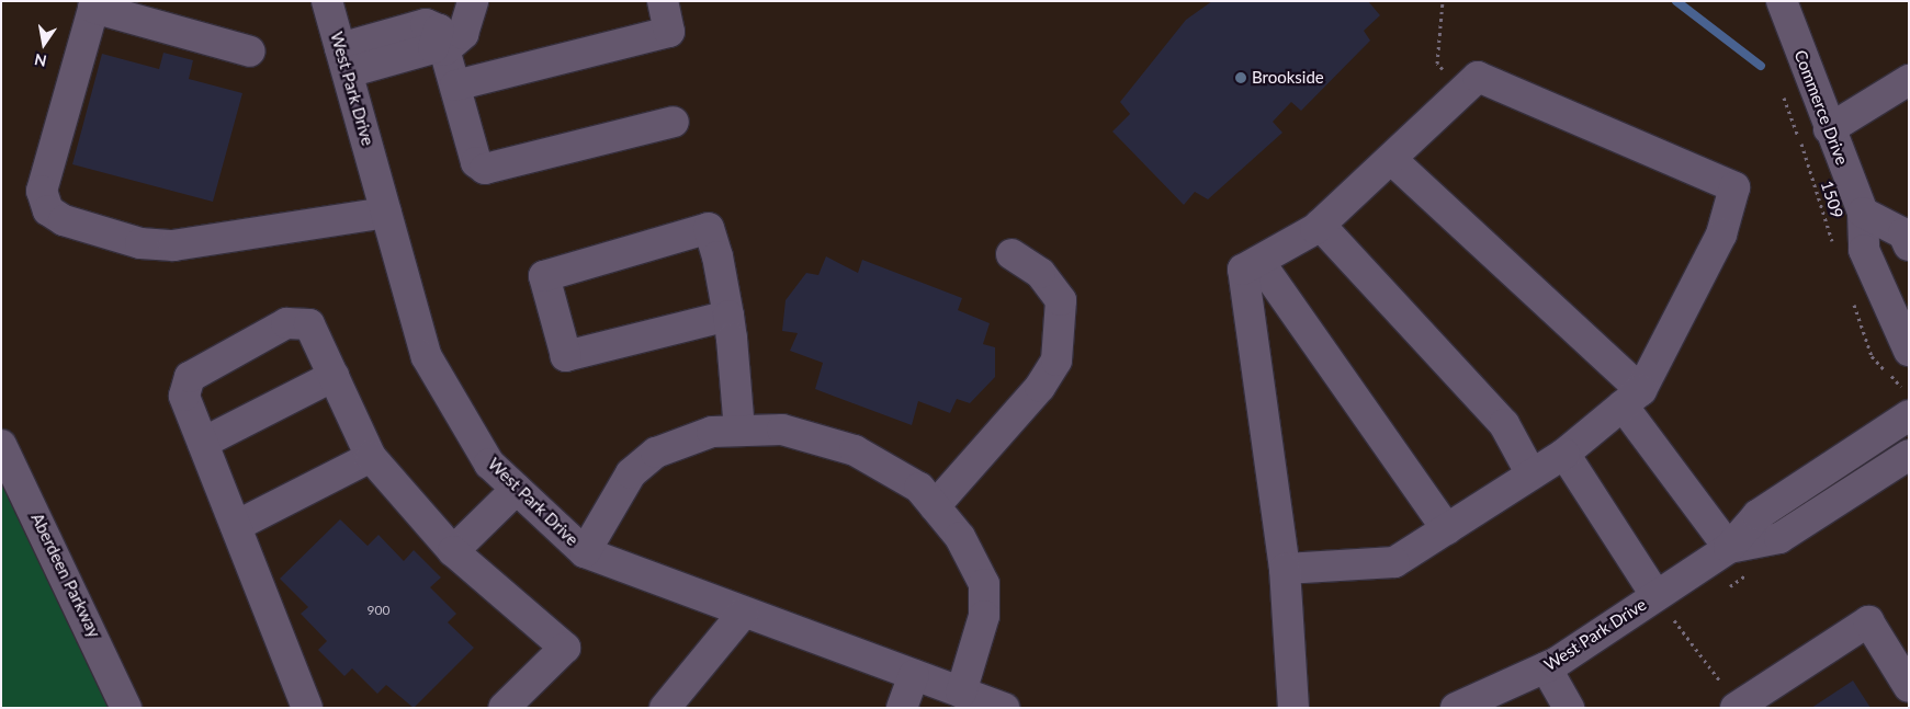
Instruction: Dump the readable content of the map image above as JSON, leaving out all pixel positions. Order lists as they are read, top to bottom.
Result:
{
  "streets": {
    "street": ["West Park Drive", "Commerce Drive", "Aberdeen Parkway"],
    "path": ["1509"]
  },
  "places": ["Brookside"],
  "house_numbers": ["900"],
  "north": "bottom"
}
